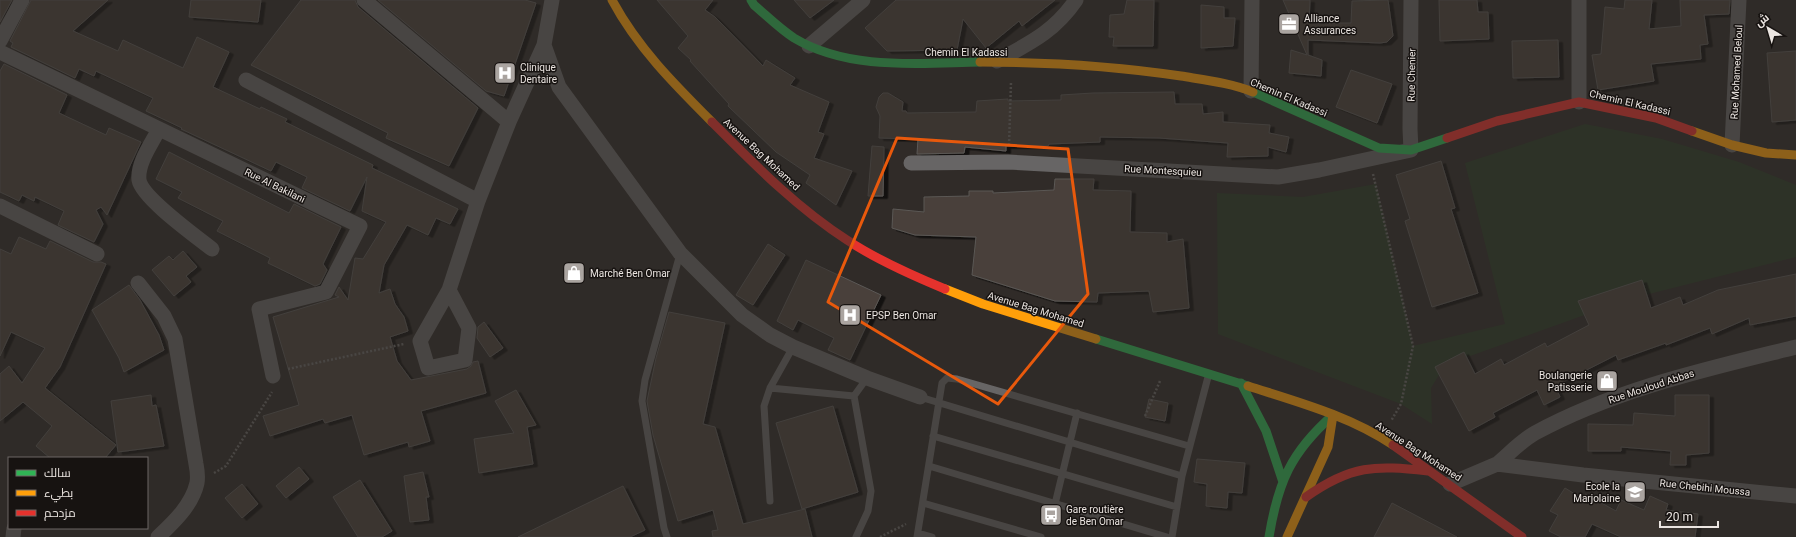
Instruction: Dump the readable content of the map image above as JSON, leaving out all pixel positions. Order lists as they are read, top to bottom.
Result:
{
  "streets": {
    "main road": ["Chemin El Kadassi", "Avenue Bag Mohamed"],
    "street": [
      "Rue Mohamed Beloul",
      "Rue Chenier",
      "Rue Montesquieu",
      "Rue Al Bakilani",
      "Rue Mouloud Abbas",
      "Rue Chebihi Moussa"
    ]
  },
  "crossings": [
    ["Chemin El Kadassi", "Rue Mohamed Beloul"],
    ["Chemin El Kadassi", "Rue Chenier"],
    ["Chemin El Kadassi", "Rue Montesquieu"],
    ["Rue Chenier", "Rue Montesquieu"],
    ["Rue Mouloud Abbas", "Rue Chebihi Moussa"]
  ],
  "places": {
    "office": ["Alliance Assurances"],
    "hospital": ["Clinique Dentaire", "EPSP Ben Omar"],
    "shop": ["Marché Ben Omar", "Boulangerie Patisserie"],
    "school or university": ["Ecole la Marjolaine"],
    "bus stop": ["Gare routière de Ben Omar"]
  },
  "legend": ["سالك", "بطيء", "مزدحم"],
  "scale_bar": "20 m",
  "north": "top left"
}
